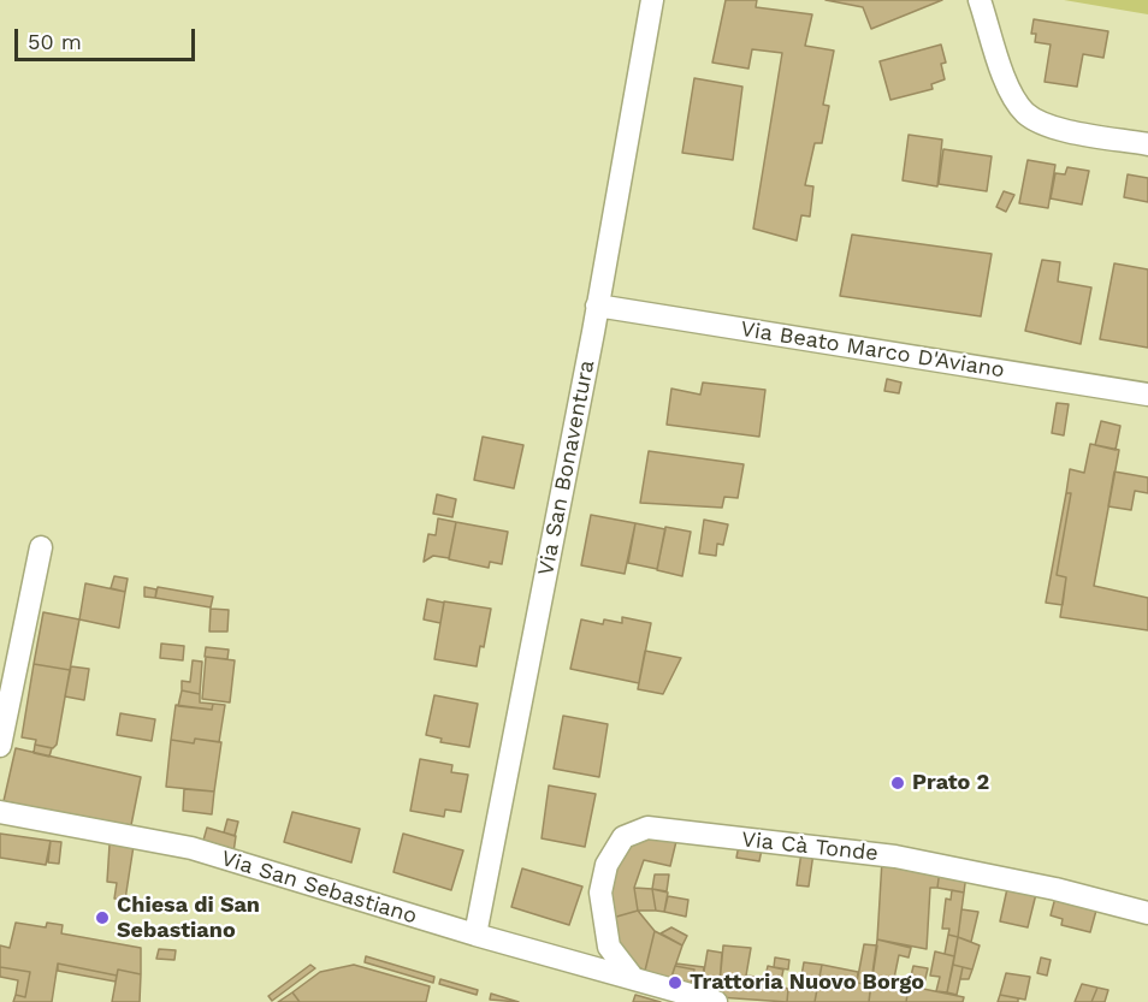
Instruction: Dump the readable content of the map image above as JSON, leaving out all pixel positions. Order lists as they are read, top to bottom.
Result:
{
  "streets": {
    "street": [
      "Via Beato Marco D'Aviano",
      "Via San Bonaventura",
      "Via Cà Tonde",
      "Via San Sebastiano"
    ]
  },
  "crossings": [
    ["Via Beato Marco D'Aviano", "Via San Bonaventura"],
    ["Via San Bonaventura", "Via San Sebastiano"],
    ["Via Cà Tonde", "Via San Sebastiano"]
  ],
  "places": ["Prato 2", "Chiesa di San Sebastiano", "Trattoria Nuovo Borgo"],
  "scale_bar": "50 m"
}
